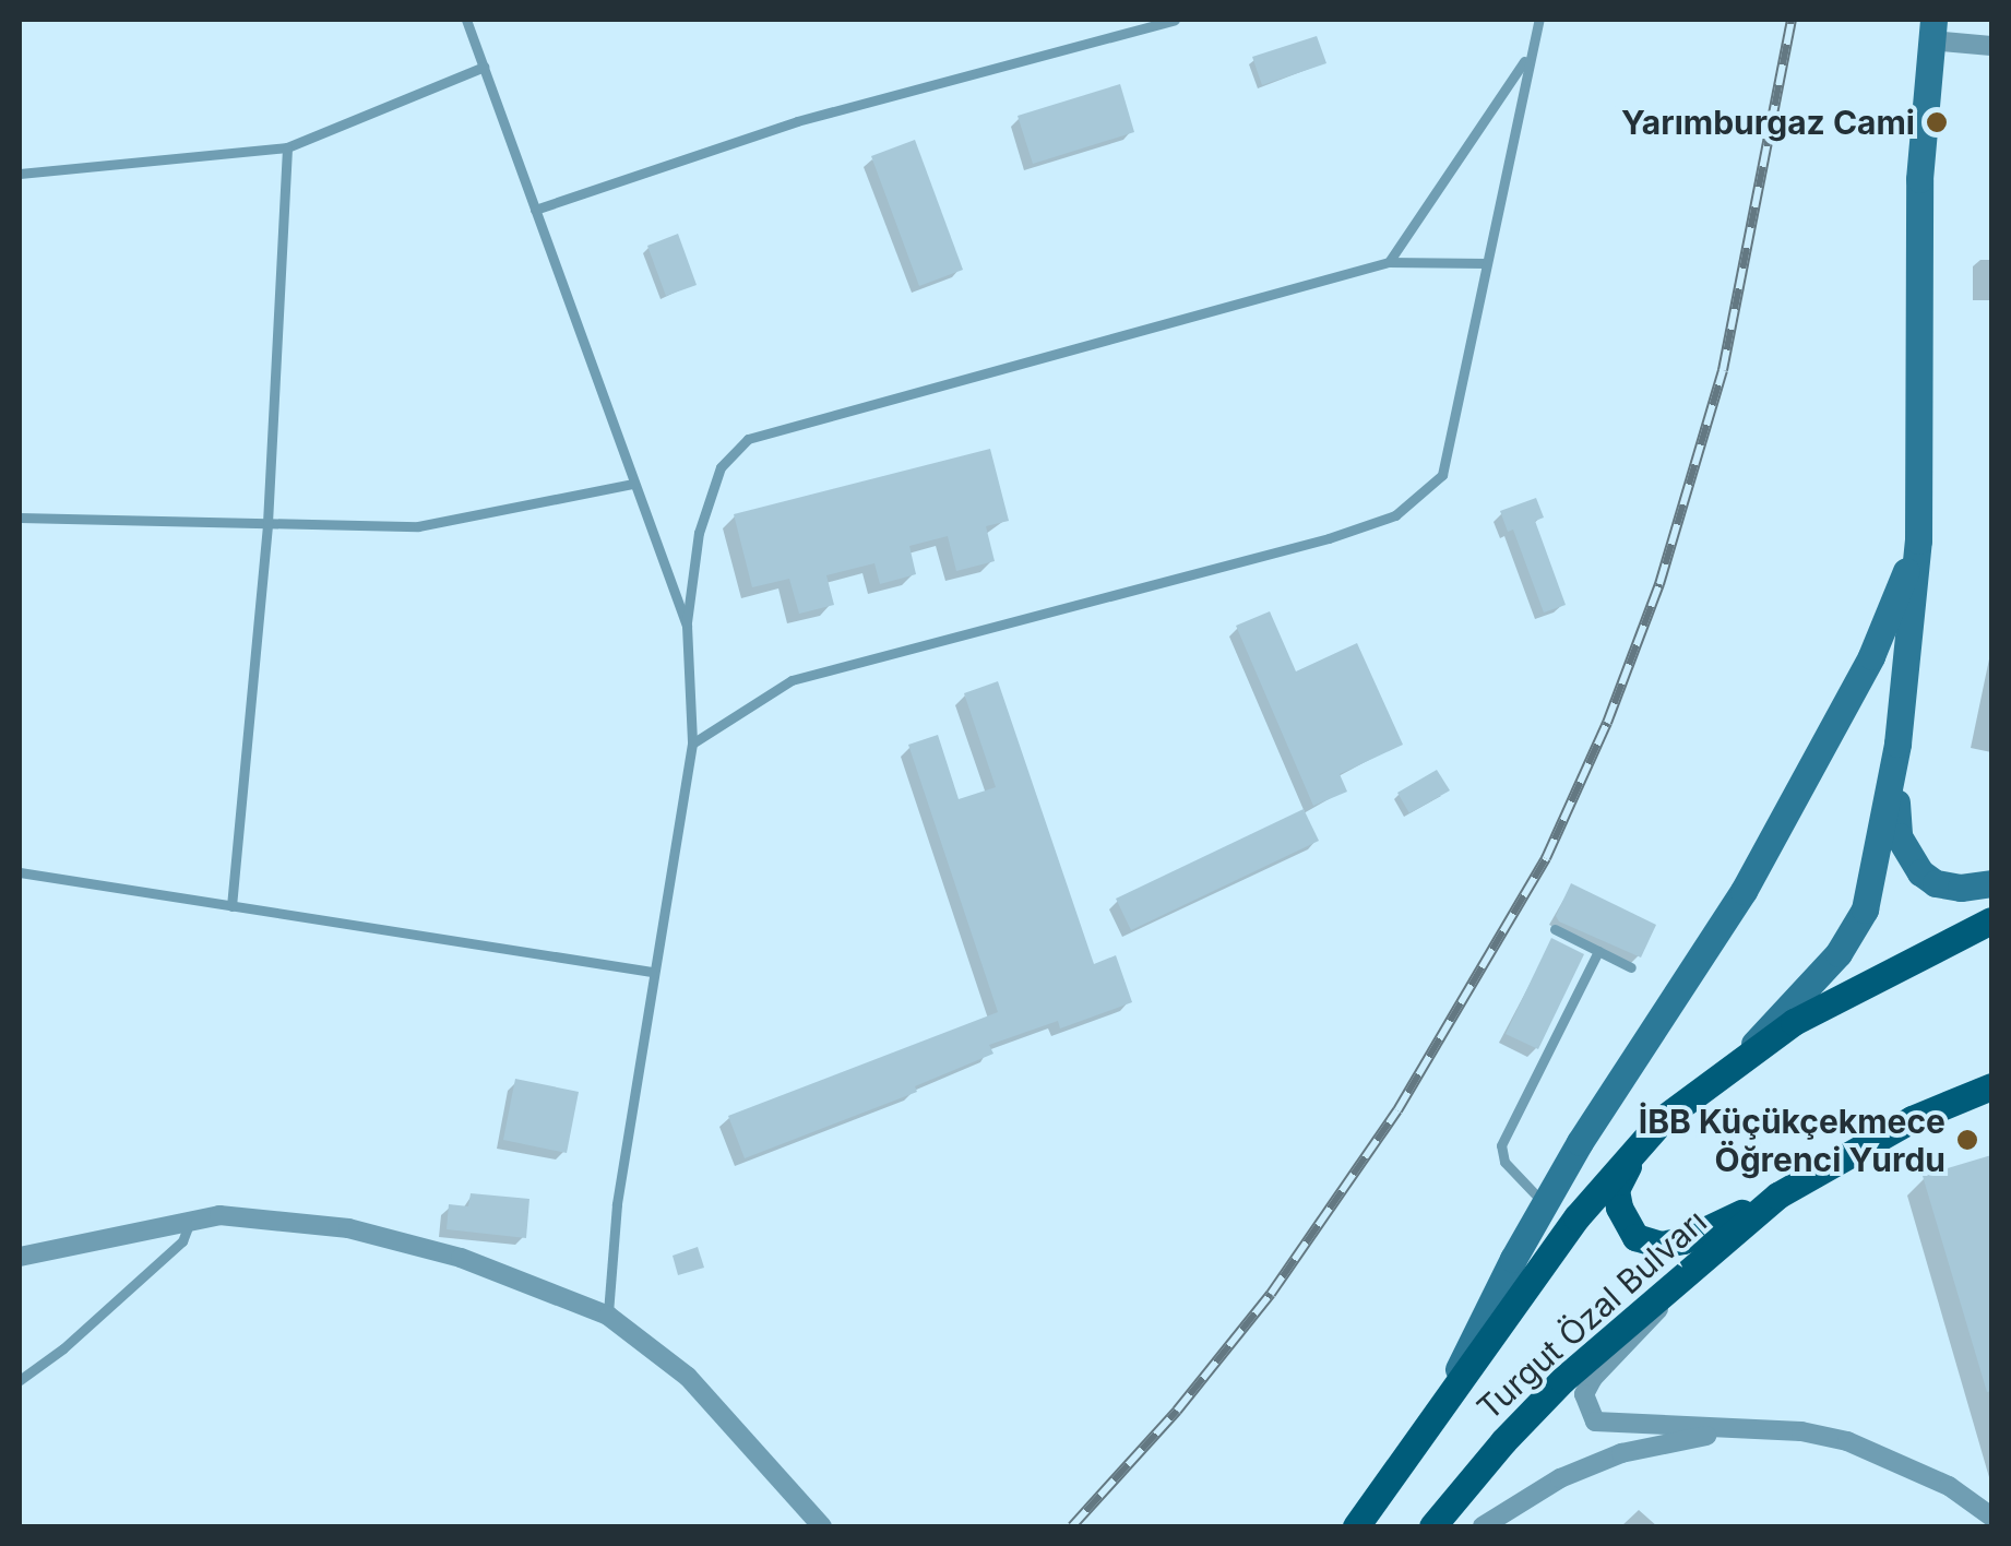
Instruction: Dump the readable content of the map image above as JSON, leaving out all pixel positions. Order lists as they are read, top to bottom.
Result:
{
  "streets": {
    "main road": ["Turgut Özal Bulvarı"]
  },
  "places": ["Yarımburgaz Cami", "İBB Küçükçekmece Öğrenci Yurdu"]
}
